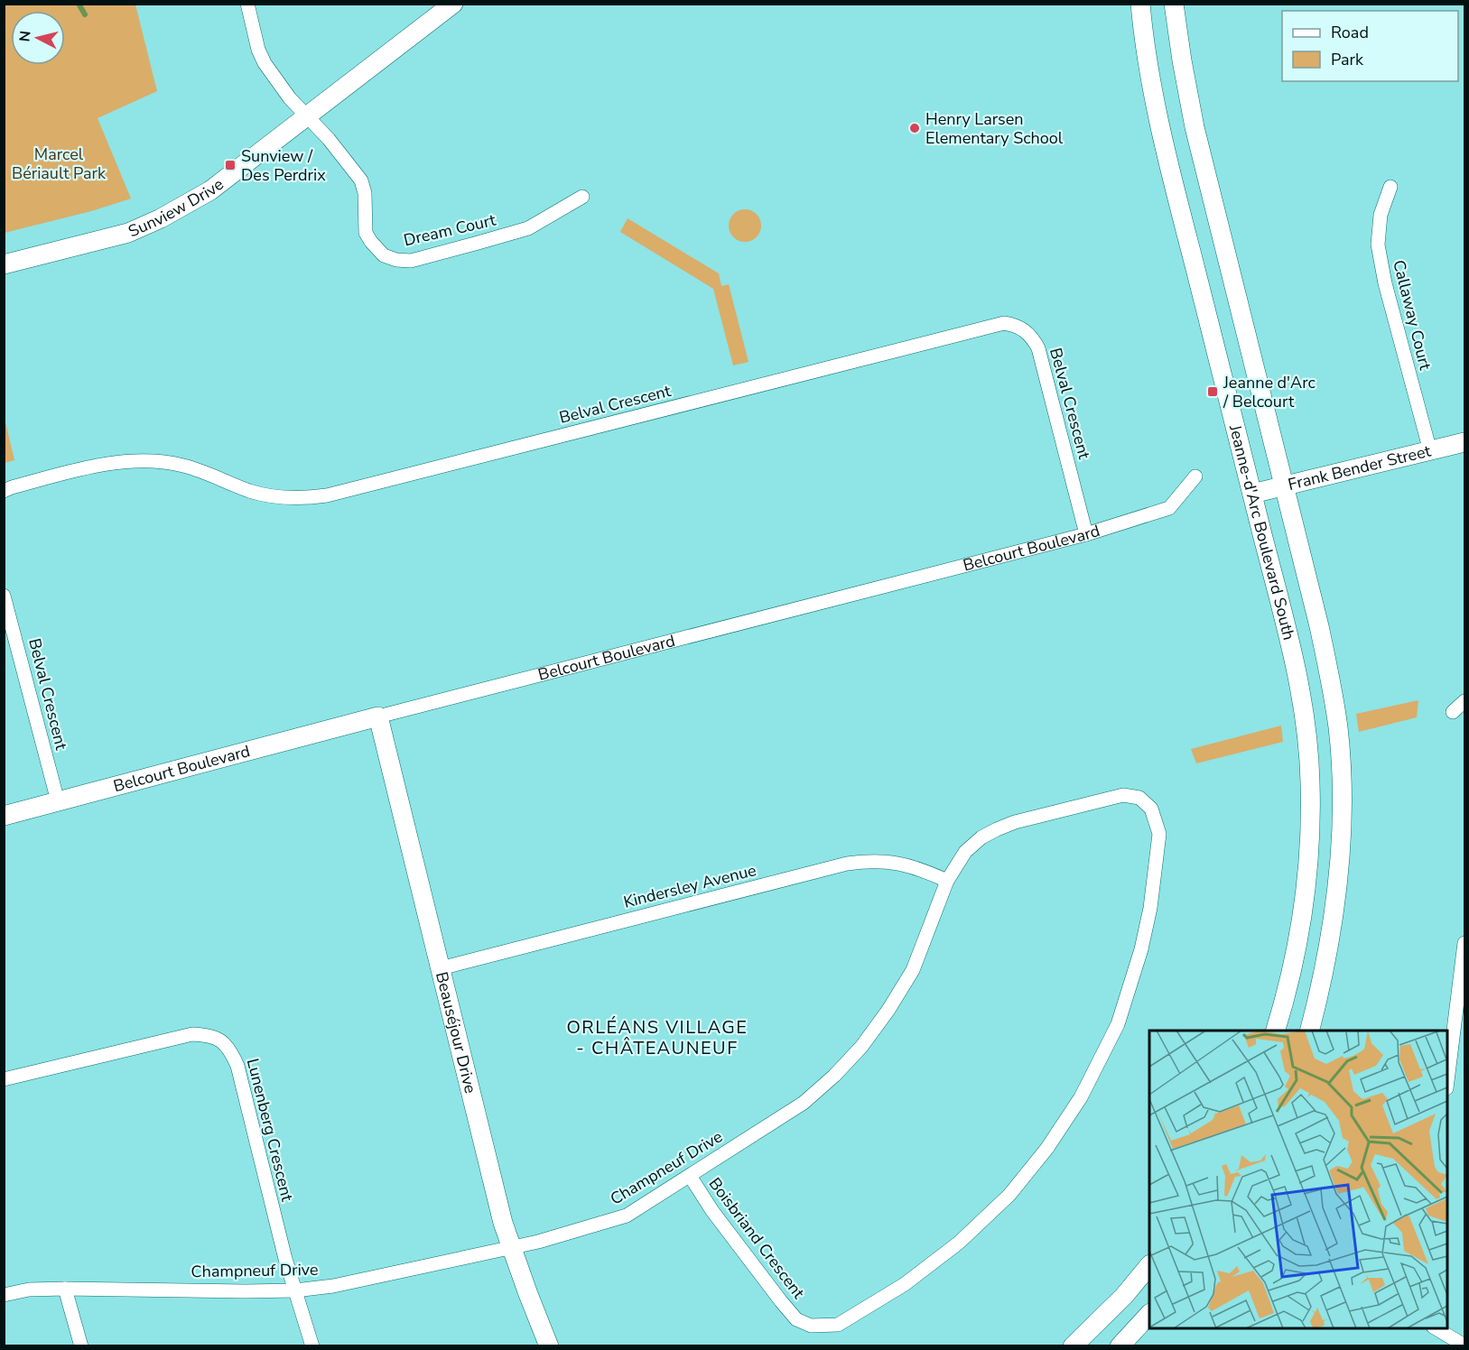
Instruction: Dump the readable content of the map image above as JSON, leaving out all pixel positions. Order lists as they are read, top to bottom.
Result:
{
  "streets": {
    "main road": [
      "Sunview Drive",
      "Frank Bender Street",
      "Jeanne-d'Arc Boulevard South",
      "Belcourt Boulevard",
      "Beauséjour Drive"
    ],
    "street": [
      "Dream Court",
      "Callaway Court",
      "Belval Crescent",
      "Kindersley Avenue",
      "Lunenberg Crescent",
      "Champneuf Drive",
      "Boisbriand Crescent"
    ]
  },
  "crossings": [
    ["Sunview Drive", "Dream Court"],
    ["Callaway Court", "Frank Bender Street"],
    ["Belval Crescent", "Belcourt Boulevard"],
    ["Frank Bender Street", "Jeanne-d'Arc Boulevard South"],
    ["Belcourt Boulevard", "Beauséjour Drive"],
    ["Kindersley Avenue", "Beauséjour Drive"],
    ["Kindersley Avenue", "Champneuf Drive"],
    ["Beauséjour Drive", "Champneuf Drive"],
    ["Lunenberg Crescent", "Champneuf Drive"],
    ["Champneuf Drive", "Boisbriand Crescent"]
  ],
  "districts": ["ORLÉANS VILLAGE - CHÂTEAUNEUF"],
  "parks": ["Marcel Bériault Park"],
  "places": {
    "other": ["Henry Larsen Elementary School"],
    "transit": ["Sunview / Des Perdrix", "Jeanne d'Arc / Belcourt"]
  },
  "legend": ["Road", "Park"],
  "north": "left"
}
